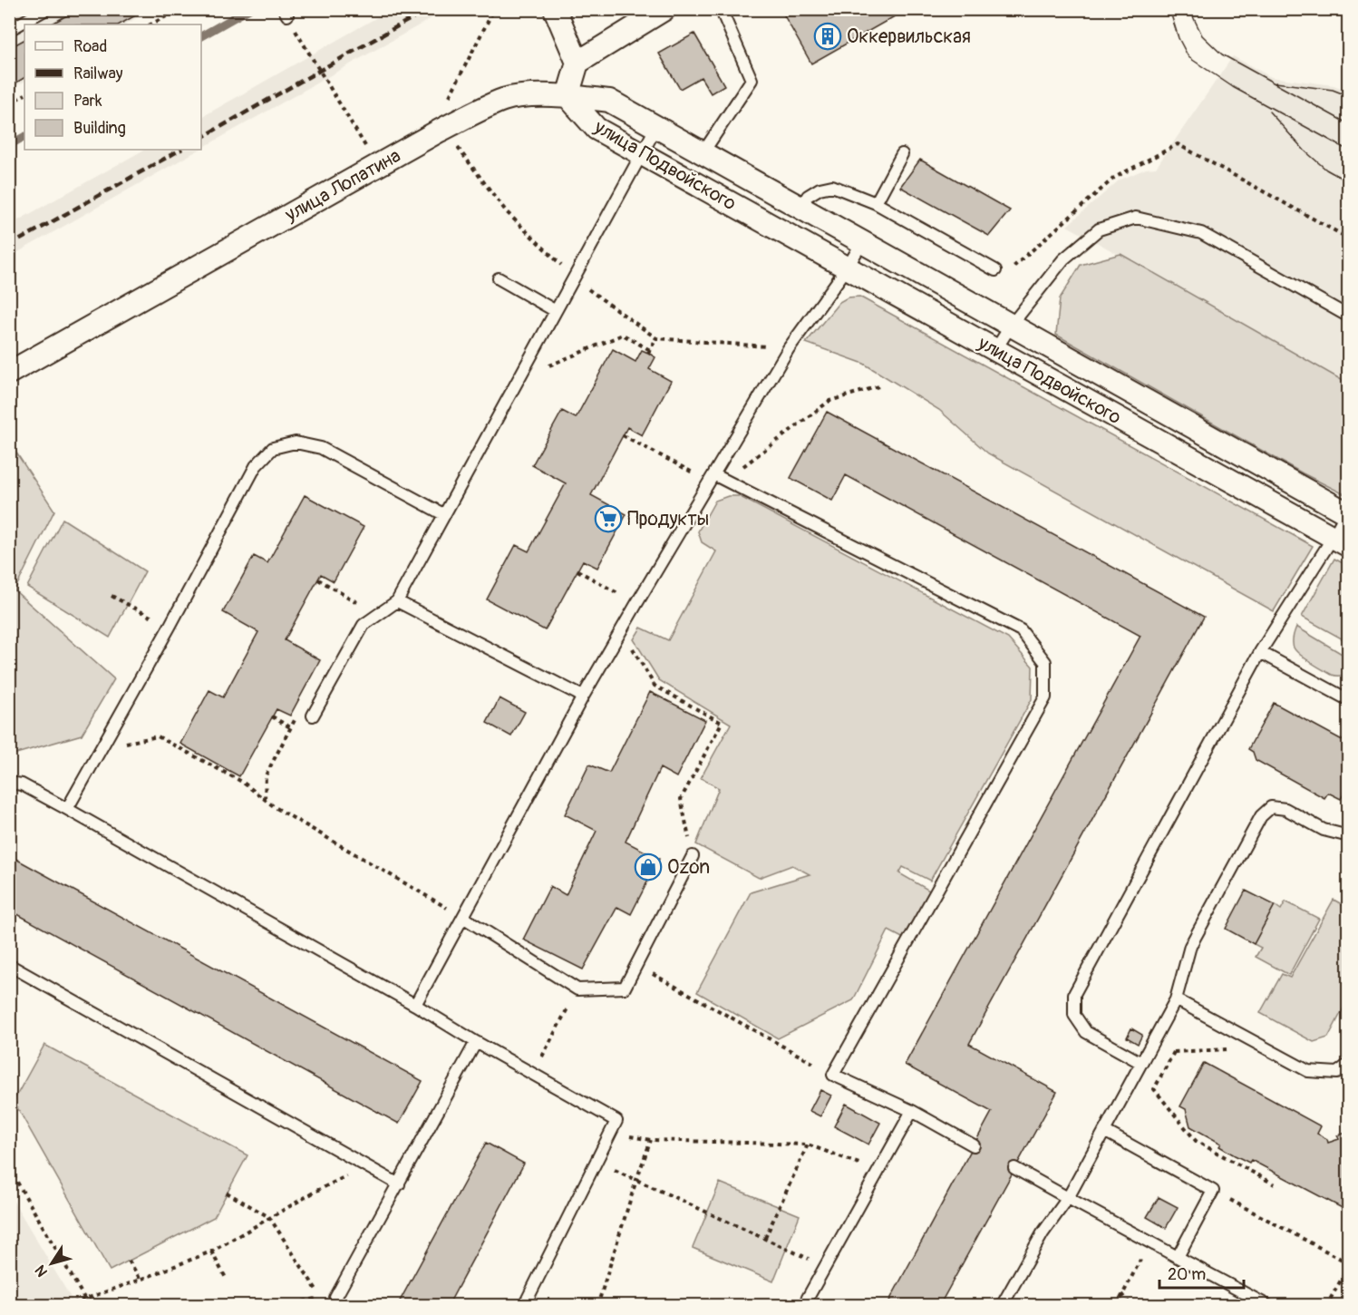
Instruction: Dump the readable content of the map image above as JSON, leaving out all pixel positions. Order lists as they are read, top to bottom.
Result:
{
  "streets": {
    "street": ["улица Подвойского", "улица Лопатина"]
  },
  "crossings": [
    ["улица Подвойского", "улица Лопатина"]
  ],
  "places": {
    "building": ["Оккервильская"],
    "supermarket": ["Продукты"],
    "shop": ["Ozon"]
  },
  "legend": [
    "Road",
    "Railway",
    "Park",
    "Building"
  ],
  "scale_bar": "20 m",
  "north": "bottom left"
}
